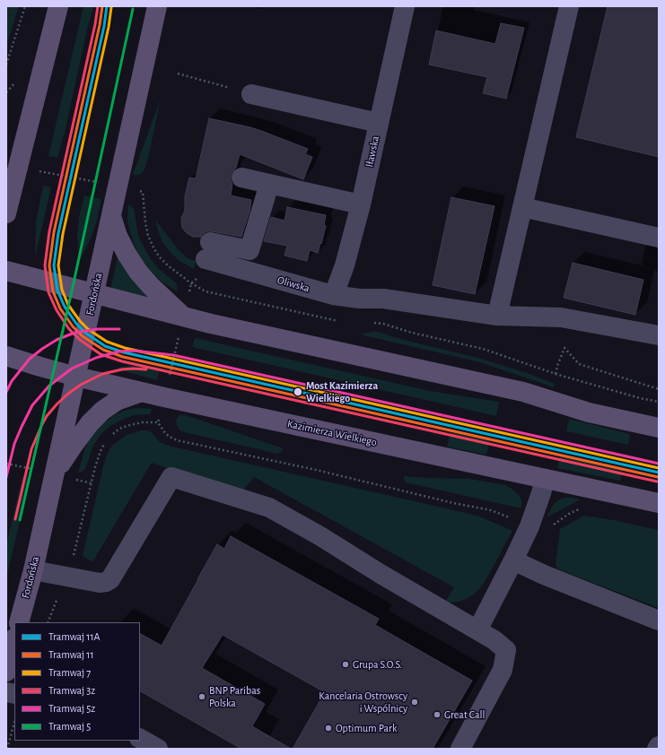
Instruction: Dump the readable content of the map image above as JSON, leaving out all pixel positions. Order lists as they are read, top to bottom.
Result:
{
  "streets": {
    "main road": ["Fordońska", "Kazimierza Wielkiego"],
    "street": ["Iławska", "Oliwska"]
  },
  "crossings": [
    ["Iławska", "Oliwska"],
    ["Fordońska", "Kazimierza Wielkiego"]
  ],
  "places": [
    "Most Kazimierza Wielkiego",
    "Grupa S.O.S.",
    "BNP Paribas Polska",
    "Kancelaria Ostrowscy i Wspólnicy",
    "Great Call",
    "Optimum Park"
  ],
  "lines": [
    "tram line 11A",
    "tram line 11",
    "tram line 3z",
    "tram line 7",
    "tram line 5",
    "tram line 5z"
  ],
  "legend": [
    "Tramwaj 11A",
    "Tramwaj 11",
    "Tramwaj 7",
    "Tramwaj 3z",
    "Tramwaj 5z",
    "Tramwaj 5"
  ]
}
